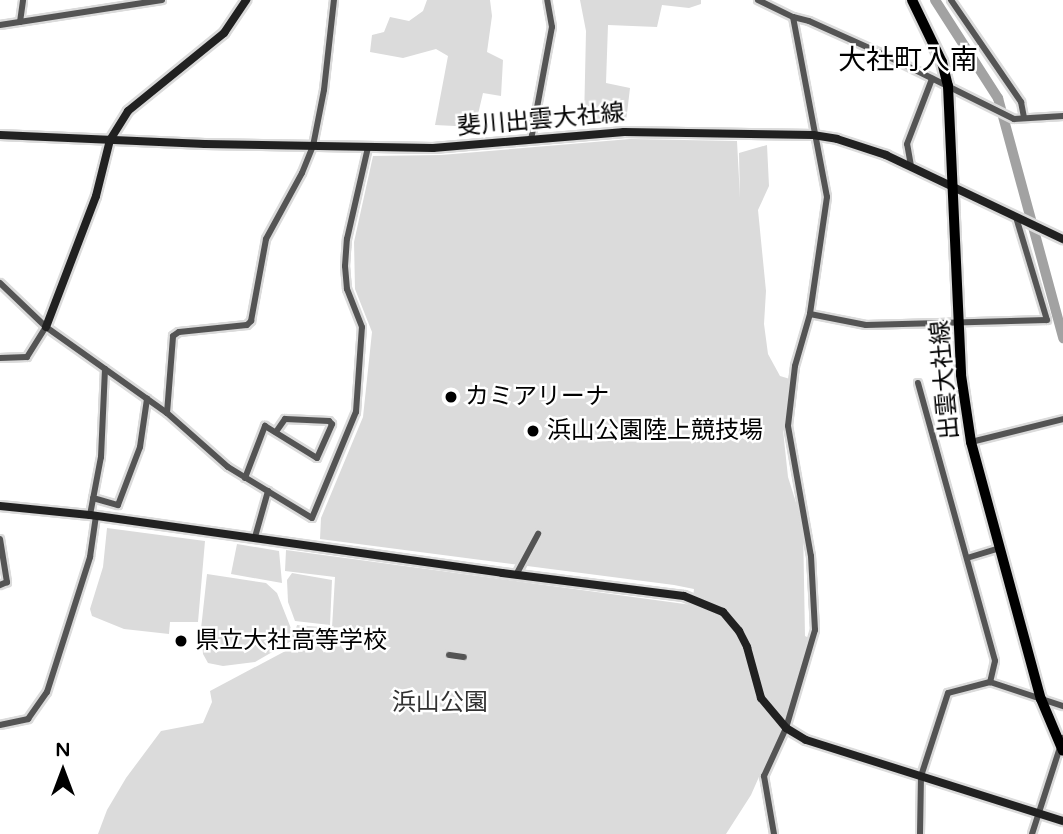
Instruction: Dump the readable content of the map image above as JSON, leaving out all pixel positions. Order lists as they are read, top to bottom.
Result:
{
  "streets": {
    "main road": ["出雲大社線"],
    "street": ["斐川出雲大社線"]
  },
  "crossings": [
    ["斐川出雲大社線", "出雲大社線"]
  ],
  "districts": ["大社町入南"],
  "parks": ["浜山公園"],
  "places": ["カミアリーナ", "浜山公園陸上競技場", "県立大社高等学校"],
  "north": "top"
}
